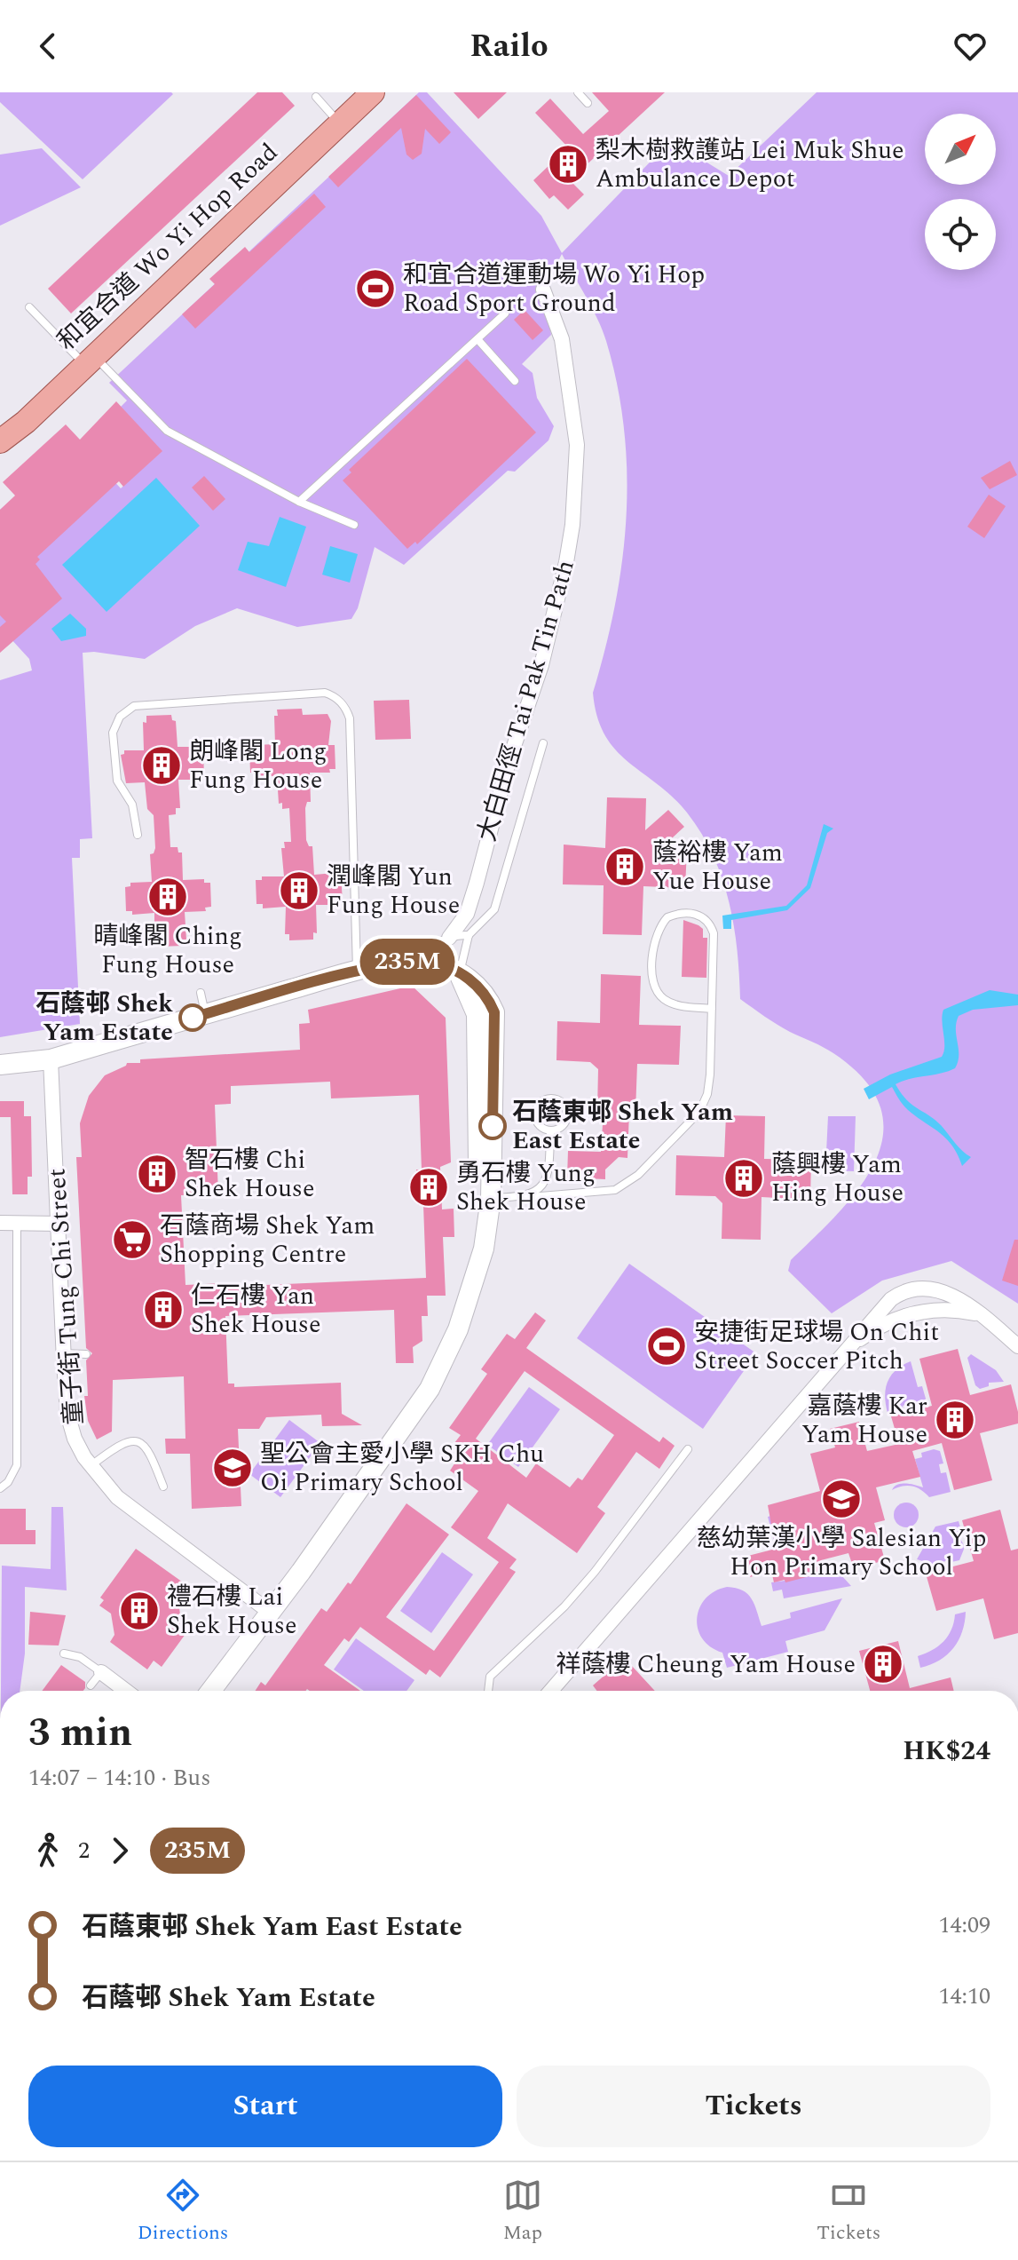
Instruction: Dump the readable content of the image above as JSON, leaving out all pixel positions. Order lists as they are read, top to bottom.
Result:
{
  "streets": {
    "main road": ["和宜合道 Wo Yi Hop Road"],
    "street": ["大白田徑 Tai Pak Tin Path", "童子街 Tung Chi Street"]
  },
  "places": {
    "building": [
      "梨木樹救護站 Lei Muk Shue Ambulance Depot",
      "朗峰閣 Long Fung House",
      "蔭裕樓 Yam Yue House",
      "潤峰閣 Yun Fung House",
      "晴峰閣 Ching Fung House",
      "智石樓 Chi Shek House",
      "蔭興樓 Yam Hing House",
      "勇石樓 Yung Shek House",
      "仁石樓 Yan Shek House",
      "嘉蔭樓 Kar Yam House",
      "禮石樓 Lai Shek House",
      "祥蔭樓 Cheung Yam House"
    ],
    "sports": ["和宜合道運動場 Wo Yi Hop Road Sport Ground", "安捷街足球場 On Chit Street Soccer Pitch"],
    "other": ["石蔭邨 Shek Yam Estate", "石蔭東邨 Shek Yam East Estate"],
    "supermarket": ["石蔭商場 Shek Yam Shopping Centre"],
    "school or university": ["聖公會主愛小學 SKH Chu Oi Primary School", "慈幼葉漢小學 Salesian Yip Hon Primary School"]
  },
  "lines": ["bus line 235M"],
  "north": "top right",
  "page": {
    "header": "Railo",
    "on_map": "235M",
    "heading": ["3 min", "14:07 – 14:10 · Bus", "HK$24"],
    "legs": ["2", "235M"],
    "list": [
      {
        "name": "石蔭東邨 Shek Yam East Estate",
        "value": "14:09"
      },
      {
        "name": "石蔭邨 Shek Yam Estate",
        "value": "14:10"
      }
    ],
    "buttons": ["Start", "Tickets"],
    "tabs": ["Directions", "Map", "Tickets"]
  }
}
